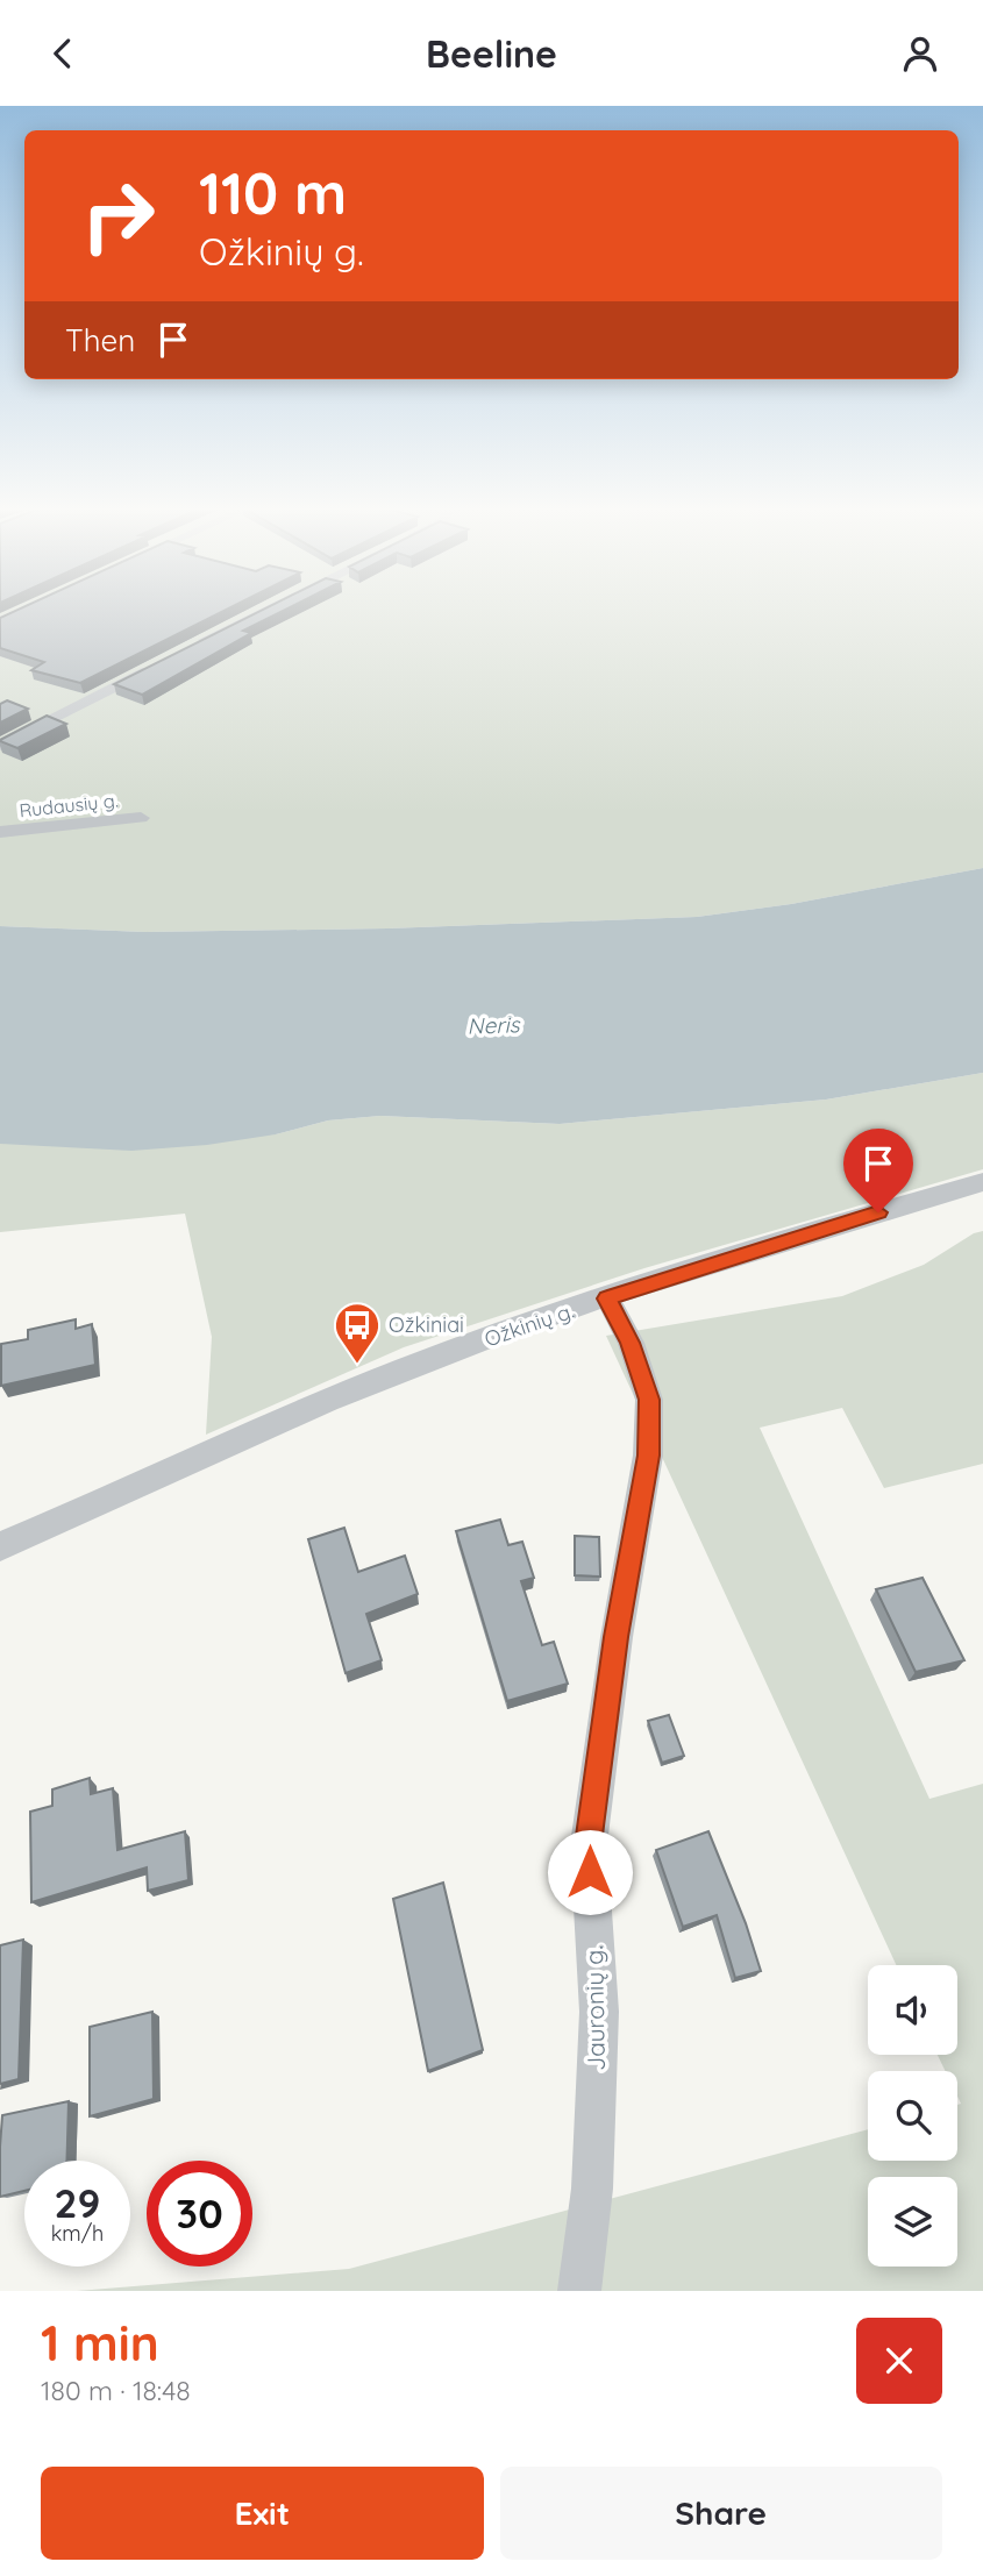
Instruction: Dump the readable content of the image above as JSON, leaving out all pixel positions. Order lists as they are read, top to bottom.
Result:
{
  "streets": {
    "street": ["Rudausių g.", "Ožkinių g.", "Jauronių g."]
  },
  "crossings": [
    ["Ožkinių g.", "Jauronių g."]
  ],
  "water": ["Neris"],
  "places": {
    "bus stop": ["Ožkiniai"]
  },
  "page": {
    "header": "Beeline",
    "turn": ["110 m", "Ožkinių g."],
    "then": "Then",
    "speed": "29 km/h",
    "limit": "30",
    "heading": ["1 min", "180 m · 18:48"],
    "buttons": ["Exit", "Share"]
  }
}
